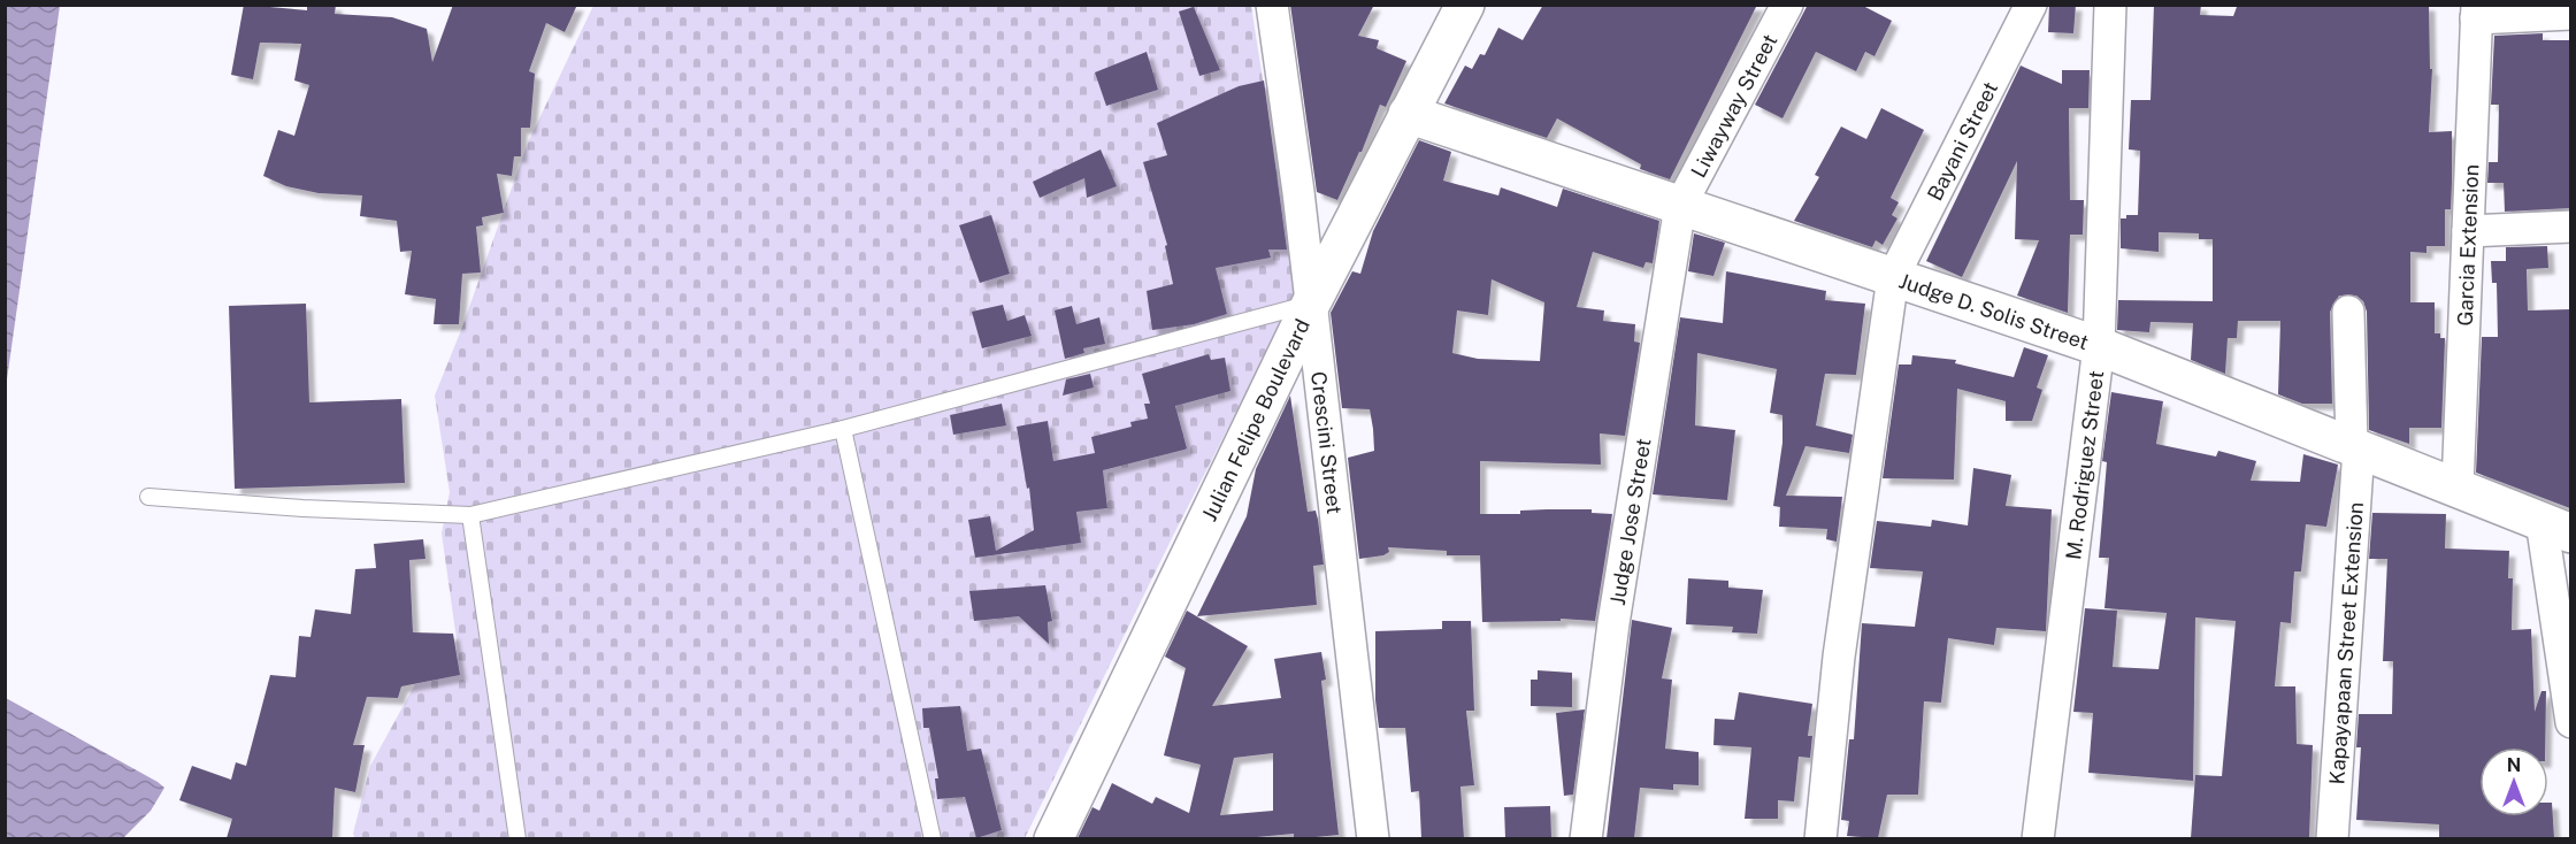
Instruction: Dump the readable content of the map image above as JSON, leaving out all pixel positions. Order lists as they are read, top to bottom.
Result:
{
  "streets": {
    "street": [
      "Liwayway Street",
      "Bayani Street",
      "Garcia Extension",
      "Judge D. Solis Street",
      "Julian Felipe Boulevard",
      "Crescini Street",
      "M. Rodriguez Street",
      "Judge Jose Street",
      "Kapayapaan Street Extension"
    ]
  },
  "crossings": [
    ["Liwayway Street", "Judge D. Solis Street"],
    ["Liwayway Street", "Judge Jose Street"],
    ["Bayani Street", "Judge D. Solis Street"],
    ["Garcia Extension", "Judge D. Solis Street"],
    ["Judge D. Solis Street", "Julian Felipe Boulevard"],
    ["Judge D. Solis Street", "M. Rodriguez Street"],
    ["Judge D. Solis Street", "Judge Jose Street"],
    ["Judge D. Solis Street", "Kapayapaan Street Extension"],
    ["Julian Felipe Boulevard", "Crescini Street"]
  ],
  "north": "top"
}
